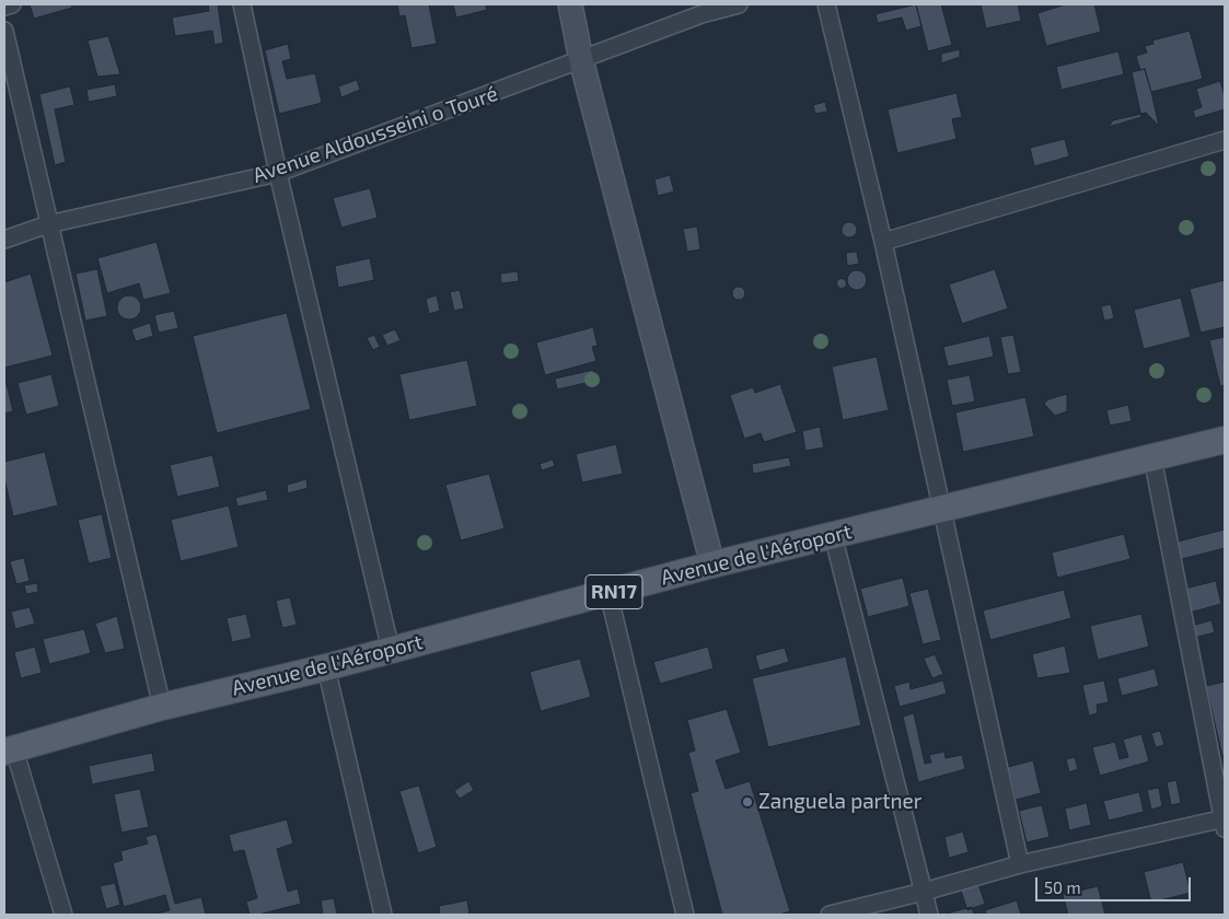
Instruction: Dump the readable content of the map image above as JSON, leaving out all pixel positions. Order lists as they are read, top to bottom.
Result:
{
  "streets": {
    "main road": ["Avenue de l'Aéroport", "RN17"],
    "street": ["Avenue Aldousseini o Touré"]
  },
  "places": ["Zanguela partner"],
  "scale_bar": "50 m"
}
